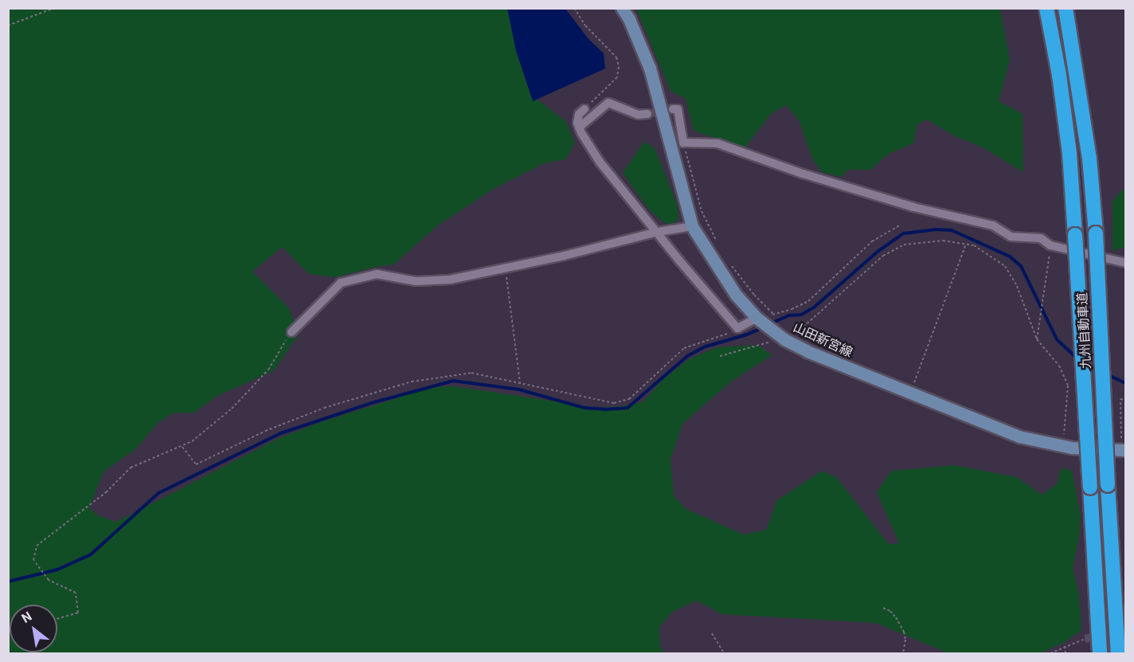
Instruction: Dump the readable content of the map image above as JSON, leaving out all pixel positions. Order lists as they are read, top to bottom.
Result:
{
  "streets": {
    "highway": ["九州自動車道"],
    "main road": ["山田新宮線"]
  },
  "north": "top left"
}
